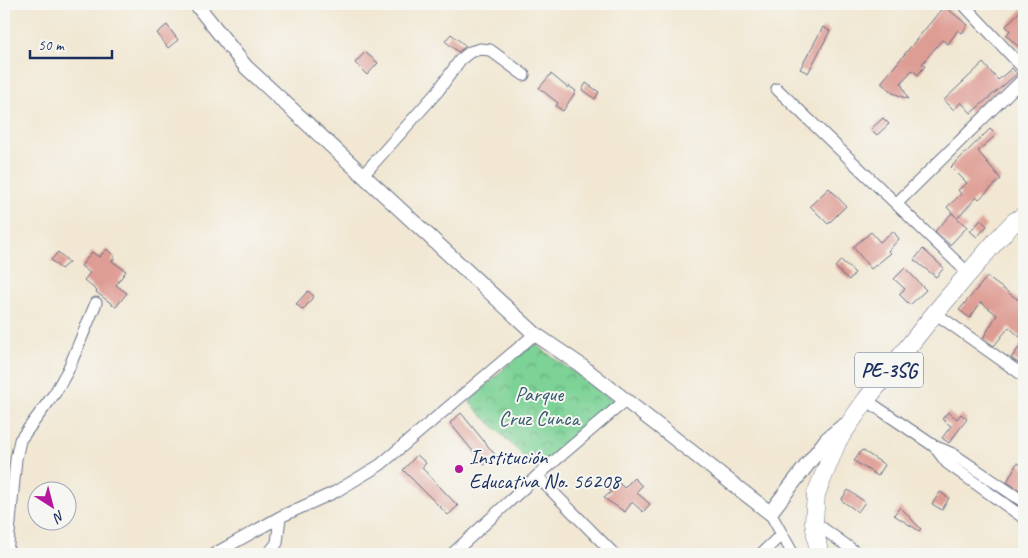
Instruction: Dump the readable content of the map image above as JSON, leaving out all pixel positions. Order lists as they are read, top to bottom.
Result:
{
  "streets": {
    "main road": ["PE-3SG"]
  },
  "parks": ["Parque Cruz Cunca"],
  "places": ["Institución Educativa No. 56208"],
  "scale_bar": "50 m",
  "north": "bottom right"
}
